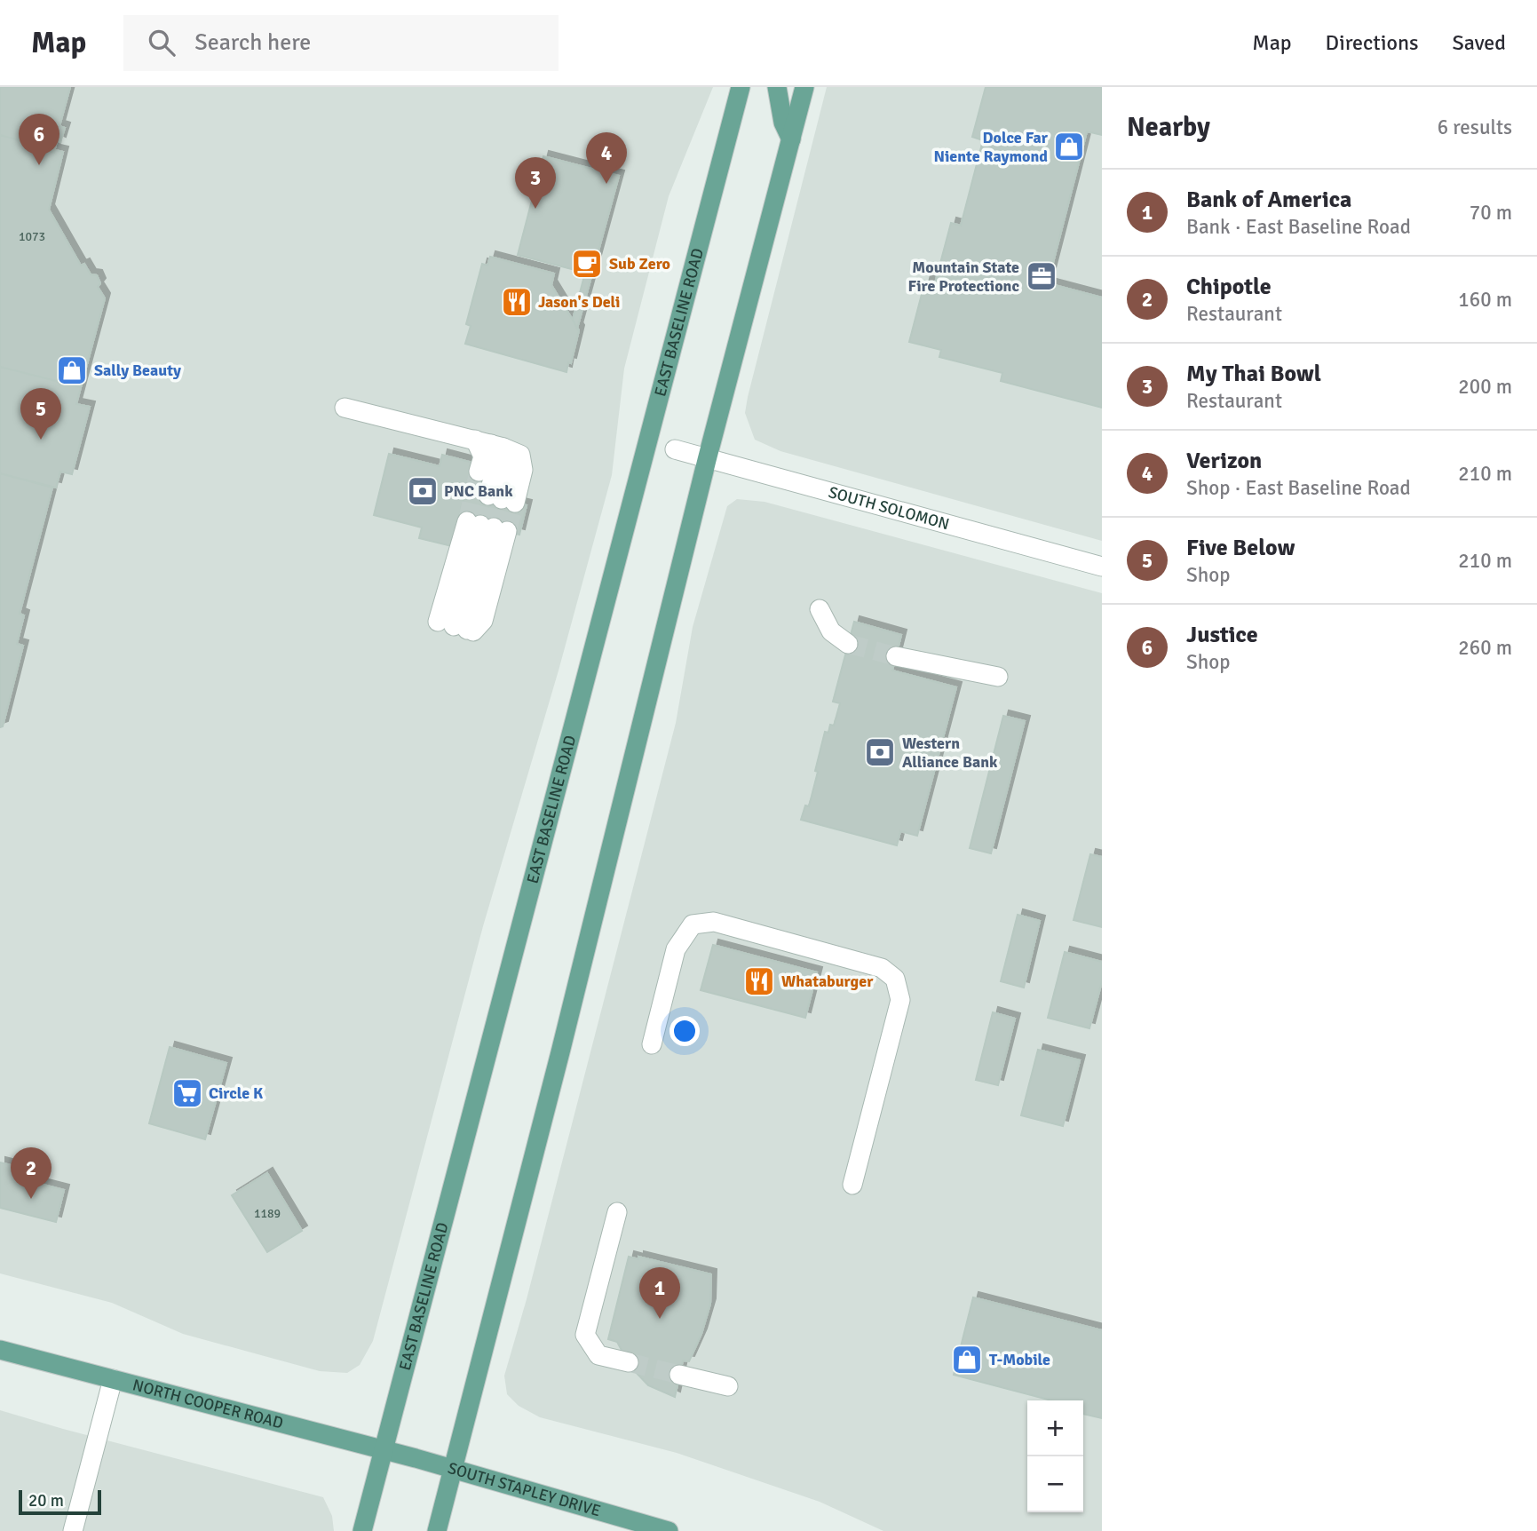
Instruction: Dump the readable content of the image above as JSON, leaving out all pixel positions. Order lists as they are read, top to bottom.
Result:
{
  "streets": {
    "main road": ["EAST BASELINE ROAD", "NORTH COOPER ROAD", "SOUTH STAPLEY DRIVE"],
    "street": ["SOUTH SOLOMON"]
  },
  "crossings": [
    ["EAST BASELINE ROAD", "NORTH COOPER ROAD"],
    ["NORTH COOPER ROAD", "SOUTH STAPLEY DRIVE"]
  ],
  "places": {
    "shop": ["Dolce Far Niente Raymond", "Sally Beauty", "T-Mobile"],
    "cafe": ["Sub Zero"],
    "office": ["Mountain State Fire Protectionc"],
    "restaurant": ["Jason's Deli", "Whataburger"],
    "bank": ["PNC Bank", "Western Alliance Bank"],
    "supermarket": ["Circle K"]
  },
  "house_numbers": ["1073", "1189"],
  "scale_bar": "20 m",
  "page": {
    "header": "Map",
    "search": "Search here",
    "nav": ["Map", "Directions", "Saved"],
    "heading": ["Nearby", "6 results"],
    "pins": [
      "6",
      "4",
      "3",
      "5",
      "2",
      "1"
    ],
    "list": [
      {
        "mark": "1",
        "name": "Bank of America",
        "note": "Bank · East Baseline Road",
        "value": "70 m"
      },
      {
        "mark": "2",
        "name": "Chipotle",
        "note": "Restaurant",
        "value": "160 m"
      },
      {
        "mark": "3",
        "name": "My Thai Bowl",
        "note": "Restaurant",
        "value": "200 m"
      },
      {
        "mark": "4",
        "name": "Verizon",
        "note": "Shop · East Baseline Road",
        "value": "210 m"
      },
      {
        "mark": "5",
        "name": "Five Below",
        "note": "Shop",
        "value": "210 m"
      },
      {
        "mark": "6",
        "name": "Justice",
        "note": "Shop",
        "value": "260 m"
      }
    ],
    "map_buttons": ["+", "−"],
    "scale": "20 m"
  }
}
